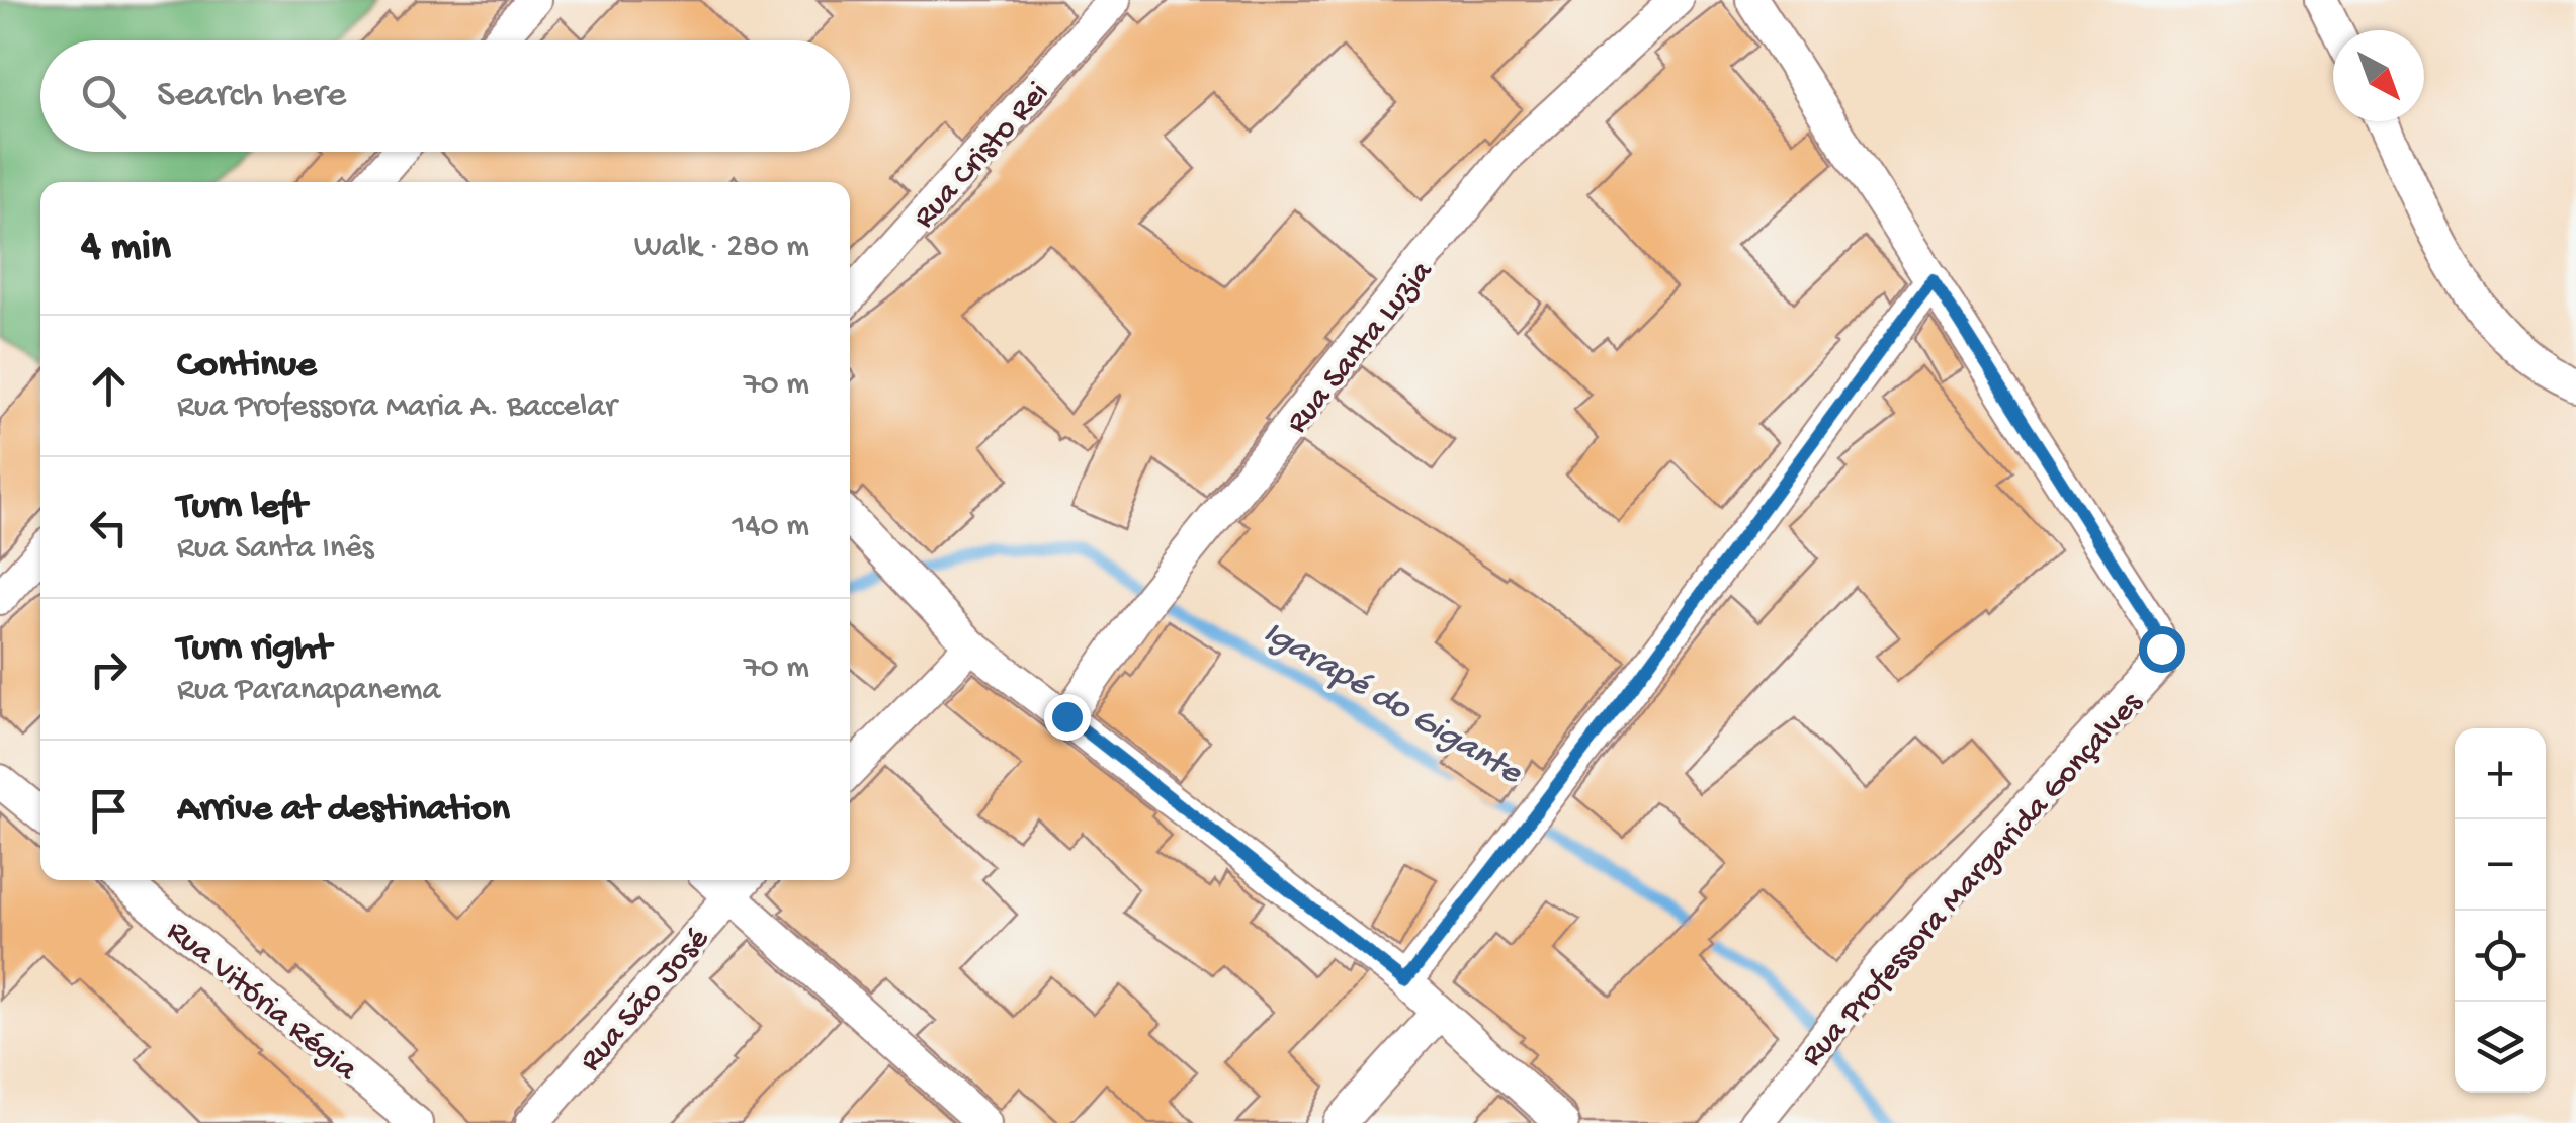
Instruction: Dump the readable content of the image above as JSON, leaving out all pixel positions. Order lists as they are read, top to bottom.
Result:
{
  "streets": {
    "street": [
      "Rua Cristo Rei",
      "Rua Santa Luzia",
      "Rua Professora Margarida Gonçalves",
      "Rua Vitória Régia",
      "Rua São José"
    ]
  },
  "water": ["Igarapé do Gigante"],
  "north": "bottom right",
  "page": {
    "search": "Search here",
    "heading": ["4 min", "Walk · 280 m"],
    "list": [
      ["Continue", "Rua Professora Maria A. Baccelar", "70 m"],
      ["Turn left", "Rua Santa Inês", "140 m"],
      ["Turn right", "Rua Paranapanema", "70 m"],
      "Arrive at destination"
    ],
    "map_buttons": ["+", "−"]
  }
}
